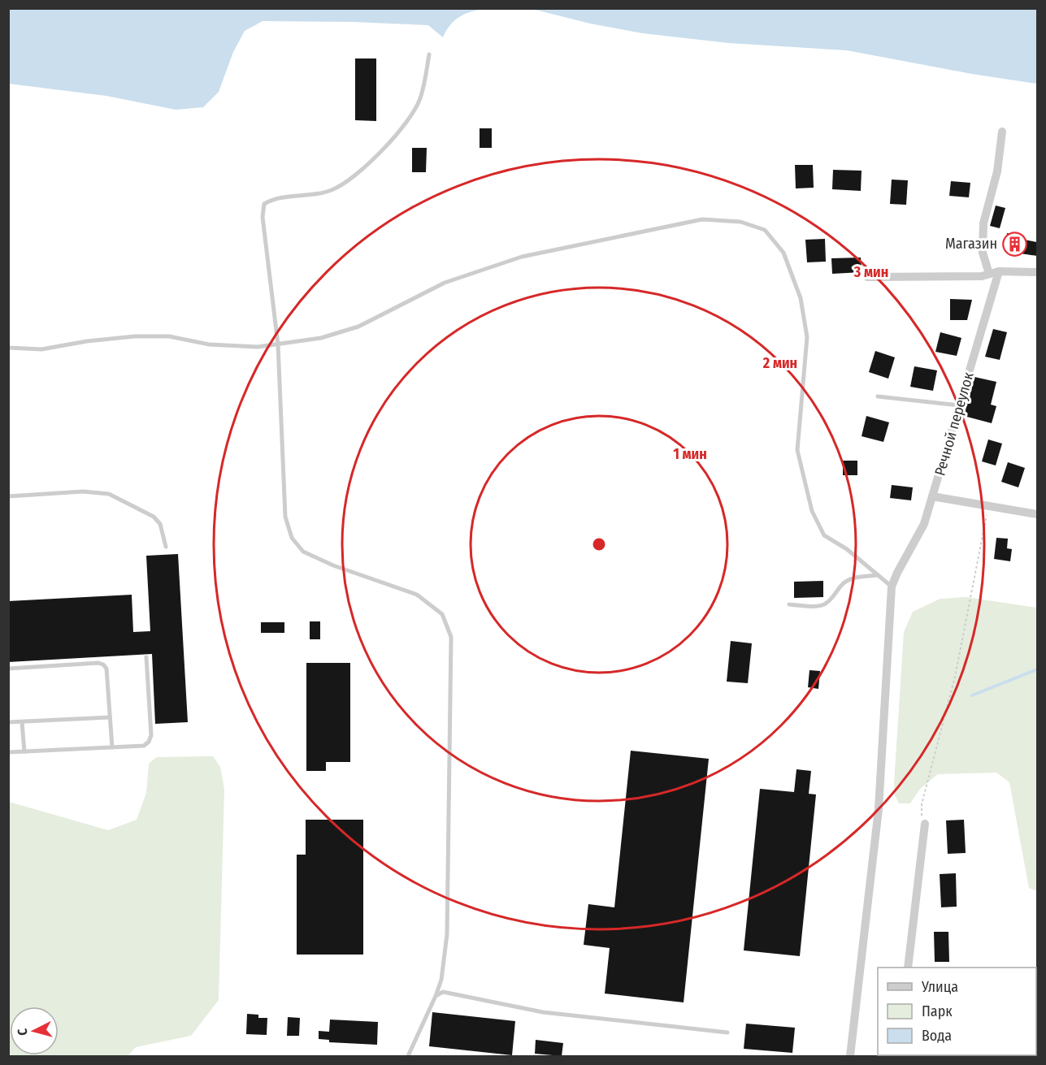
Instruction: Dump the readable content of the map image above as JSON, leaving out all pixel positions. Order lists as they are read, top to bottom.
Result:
{
  "streets": {
    "street": ["Речной переулок"]
  },
  "places": {
    "building": ["Магазин"]
  },
  "legend": ["Улица", "Парк", "Вода"],
  "north": "left",
  "rings": ["3 мин", "2 мин", "1 мин"]
}
